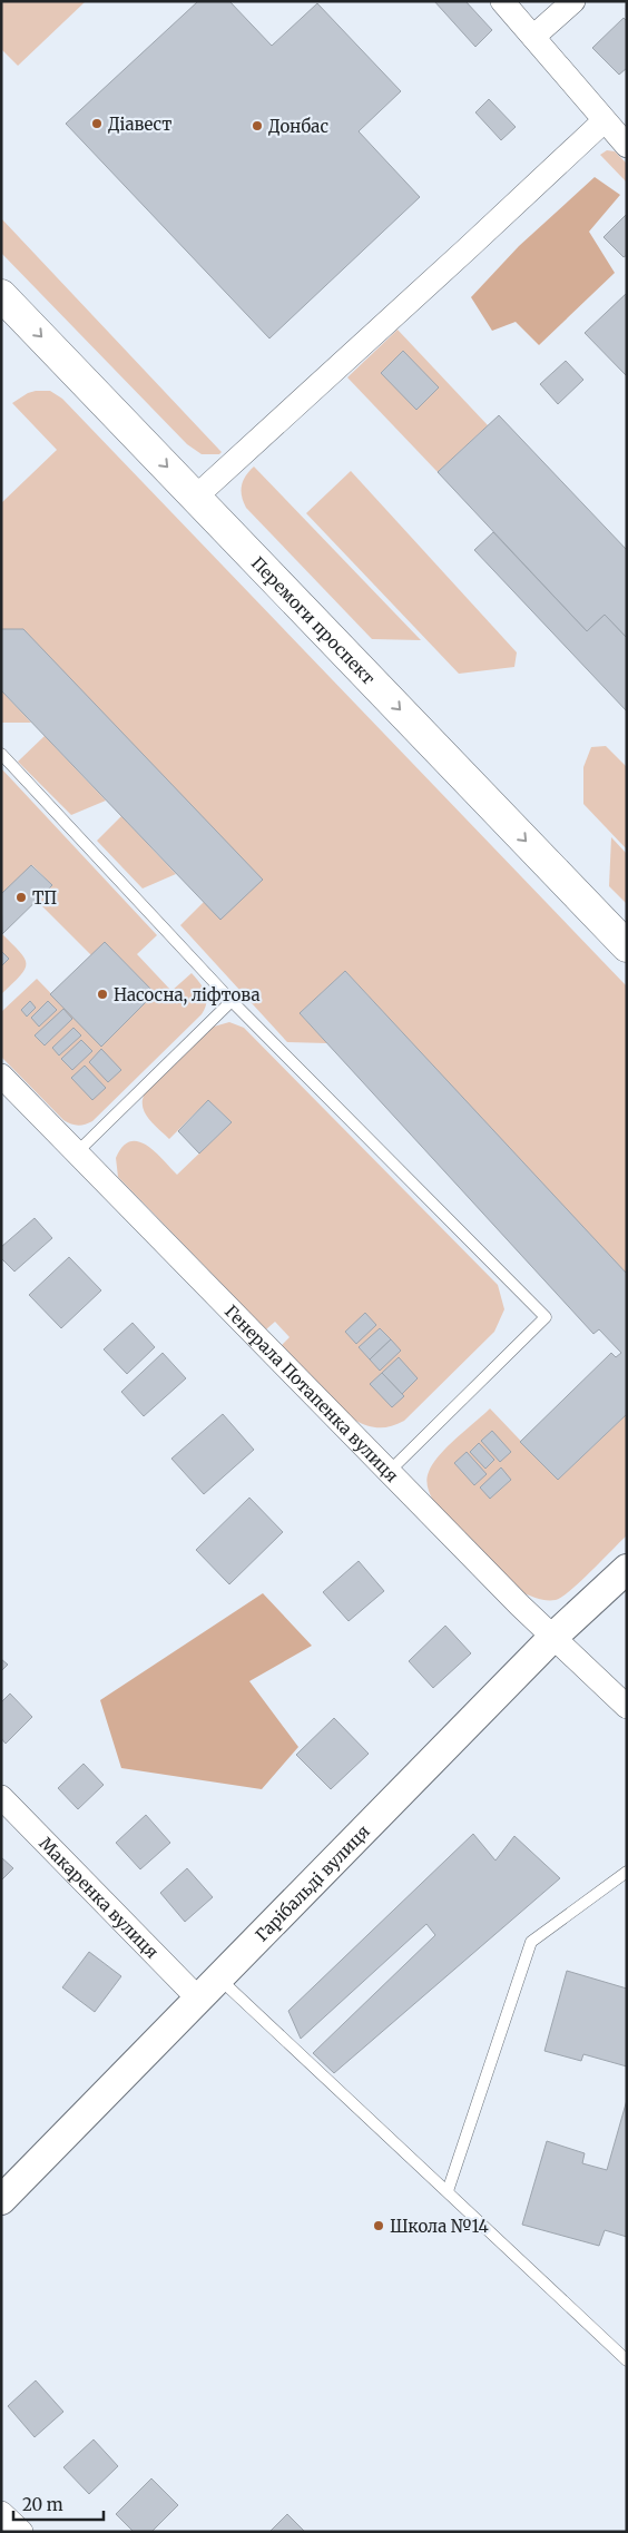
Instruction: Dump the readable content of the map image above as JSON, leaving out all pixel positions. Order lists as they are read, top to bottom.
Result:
{
  "streets": {
    "main road": ["Перемоги проспект"],
    "street": ["Генерала Потапенка вулиця", "Гарібальді вулиця", "Макаренка вулиця"]
  },
  "crossings": [
    ["Генерала Потапенка вулиця", "Гарібальді вулиця"],
    ["Гарібальді вулиця", "Макаренка вулиця"]
  ],
  "one_way": ["Перемоги проспект"],
  "places": [
    "Діавест",
    "Донбас",
    "ТП",
    "Насосна, ліфтова",
    "Школа №14"
  ],
  "scale_bar": "20 m"
}
